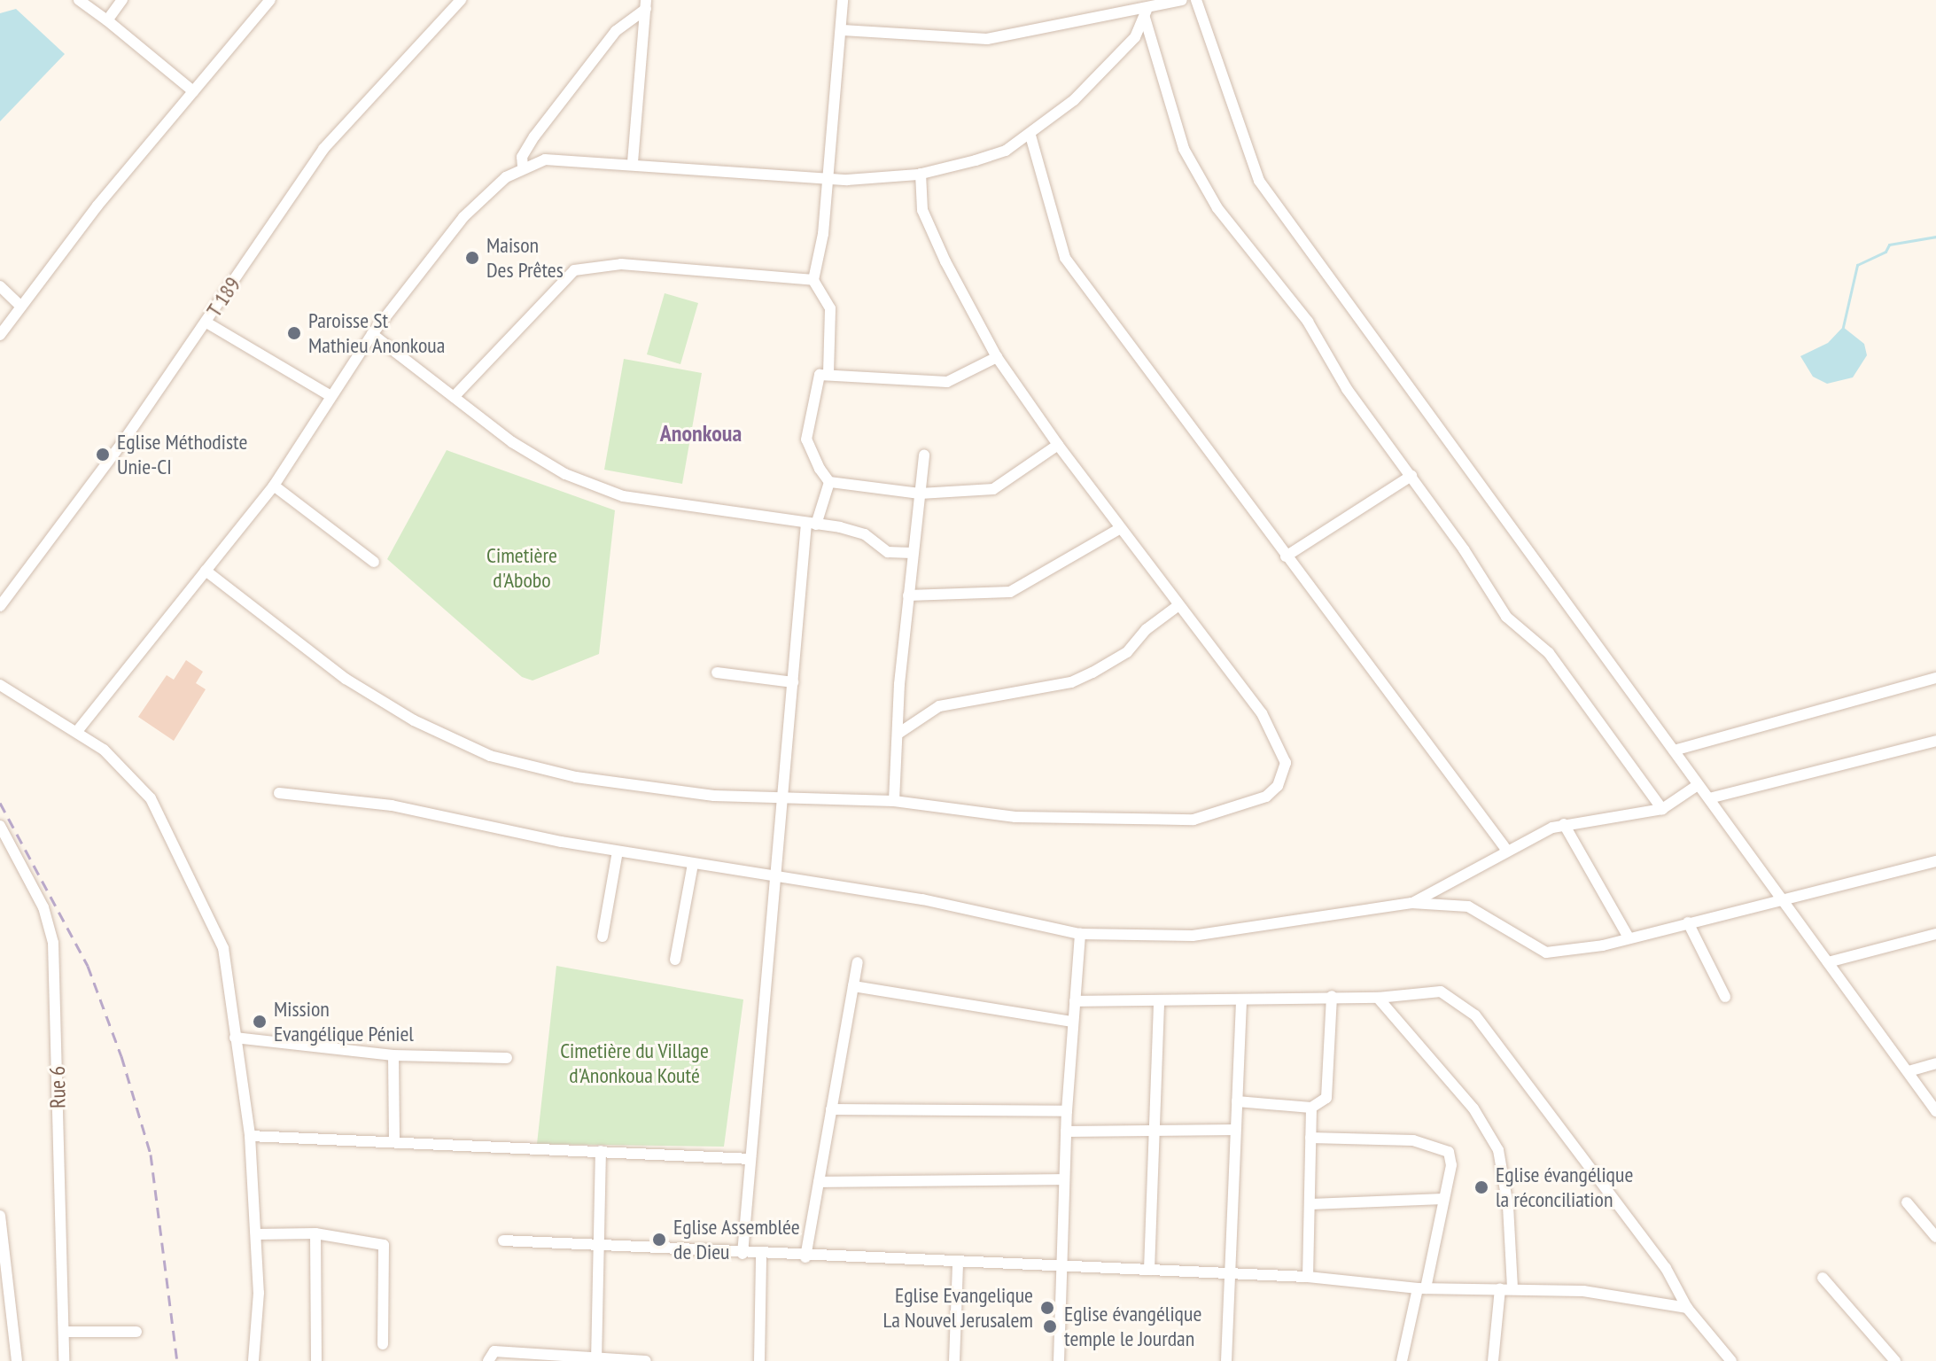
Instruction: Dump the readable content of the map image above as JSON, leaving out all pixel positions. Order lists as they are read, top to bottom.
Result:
{
  "streets": {
    "street": ["T 189", "Rue 6"]
  },
  "districts": ["Anonkoua"],
  "parks": ["Cimetière d'Abobo", "Cimetière du Village d'Anonkoua Kouté"],
  "places": [
    "Maison Des Prêtes",
    "Paroisse St Mathieu Anonkoua",
    "Eglise Méthodiste Unie-CI",
    "Mission Evangélique Péniel",
    "Eglise évangélique la réconciliation",
    "Eglise Assemblée de Dieu",
    "Eglise Evangelique La Nouvel Jerusalem",
    "Eglise évangélique temple le Jourdan"
  ]
}
